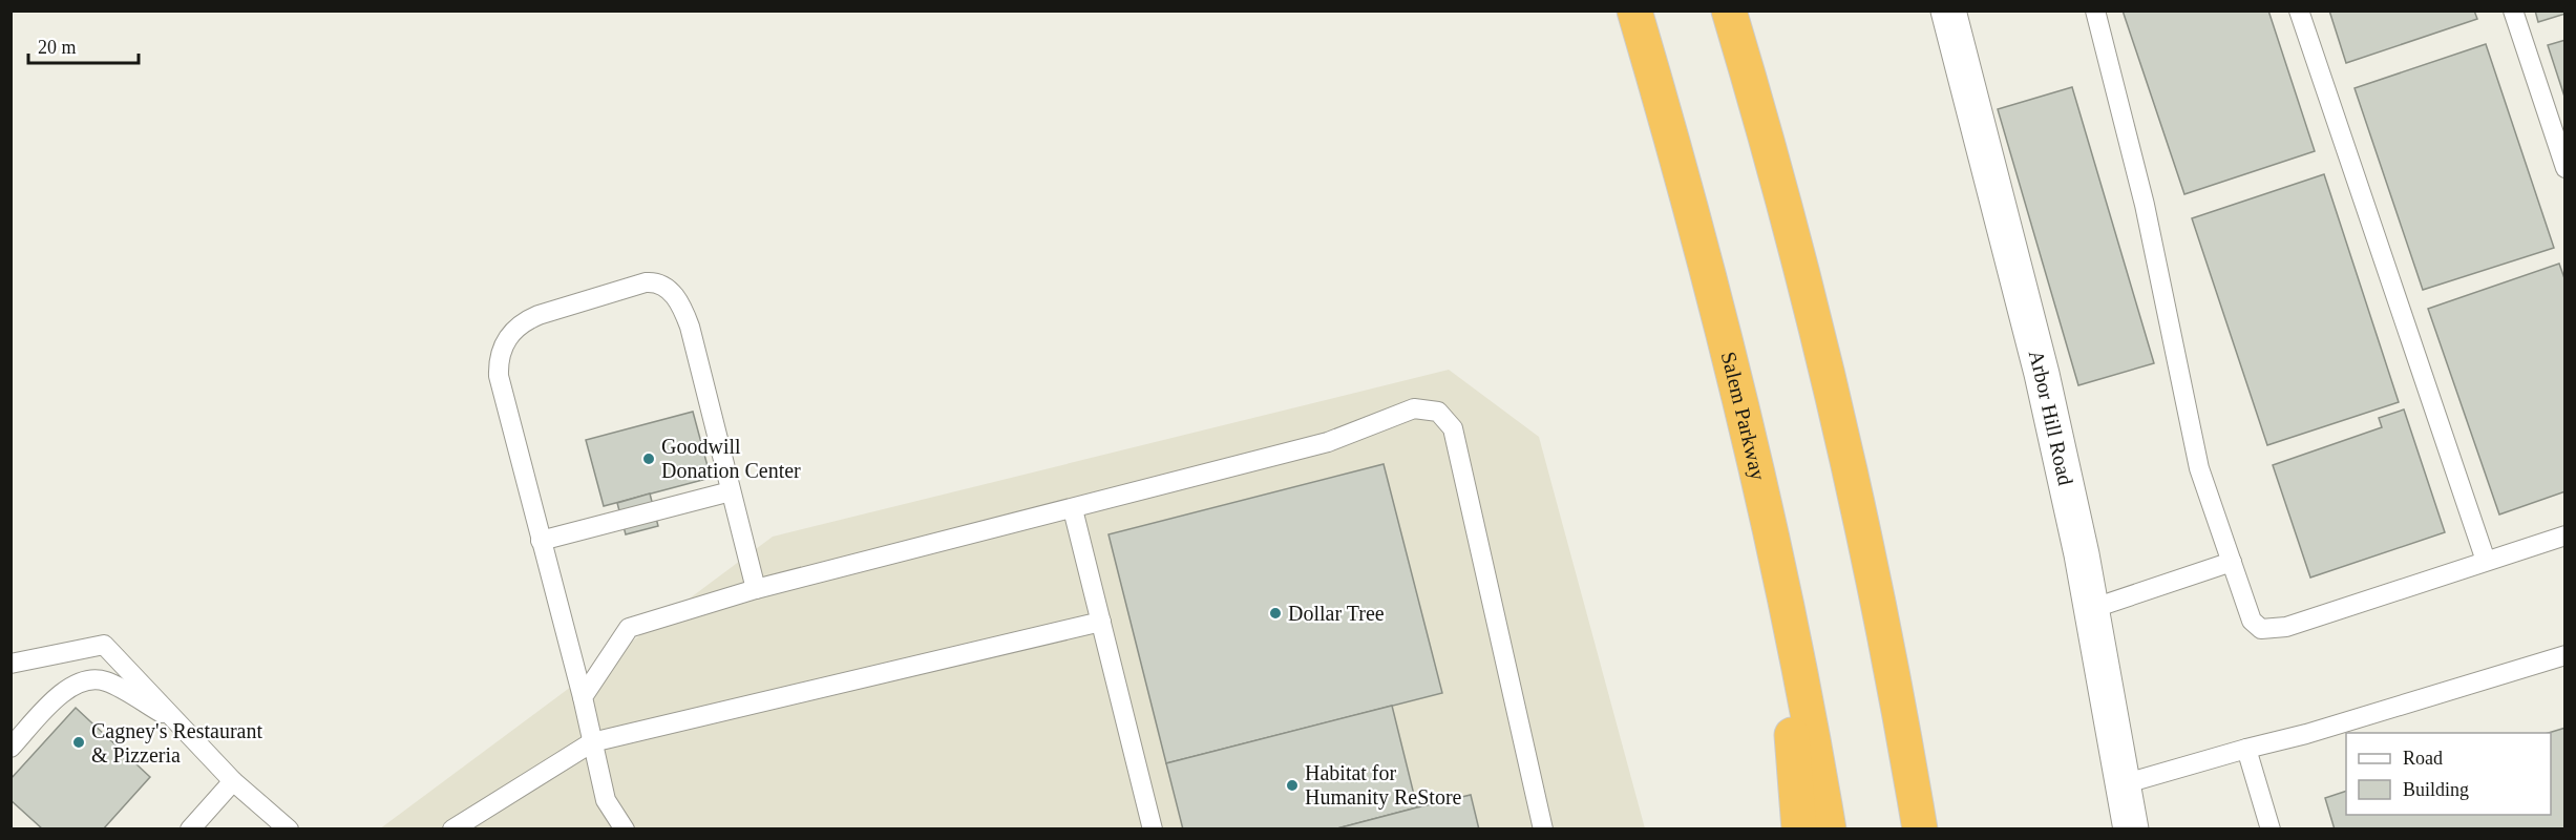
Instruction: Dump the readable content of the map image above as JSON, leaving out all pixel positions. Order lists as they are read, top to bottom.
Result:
{
  "streets": {
    "highway": ["Salem Parkway"],
    "street": ["Arbor Hill Road"]
  },
  "places": [
    "Goodwill Donation Center",
    "Dollar Tree",
    "Cagney's Restaurant & Pizzeria",
    "Habitat for Humanity ReStore"
  ],
  "legend": ["Road", "Building"],
  "scale_bar": "20 m"
}
